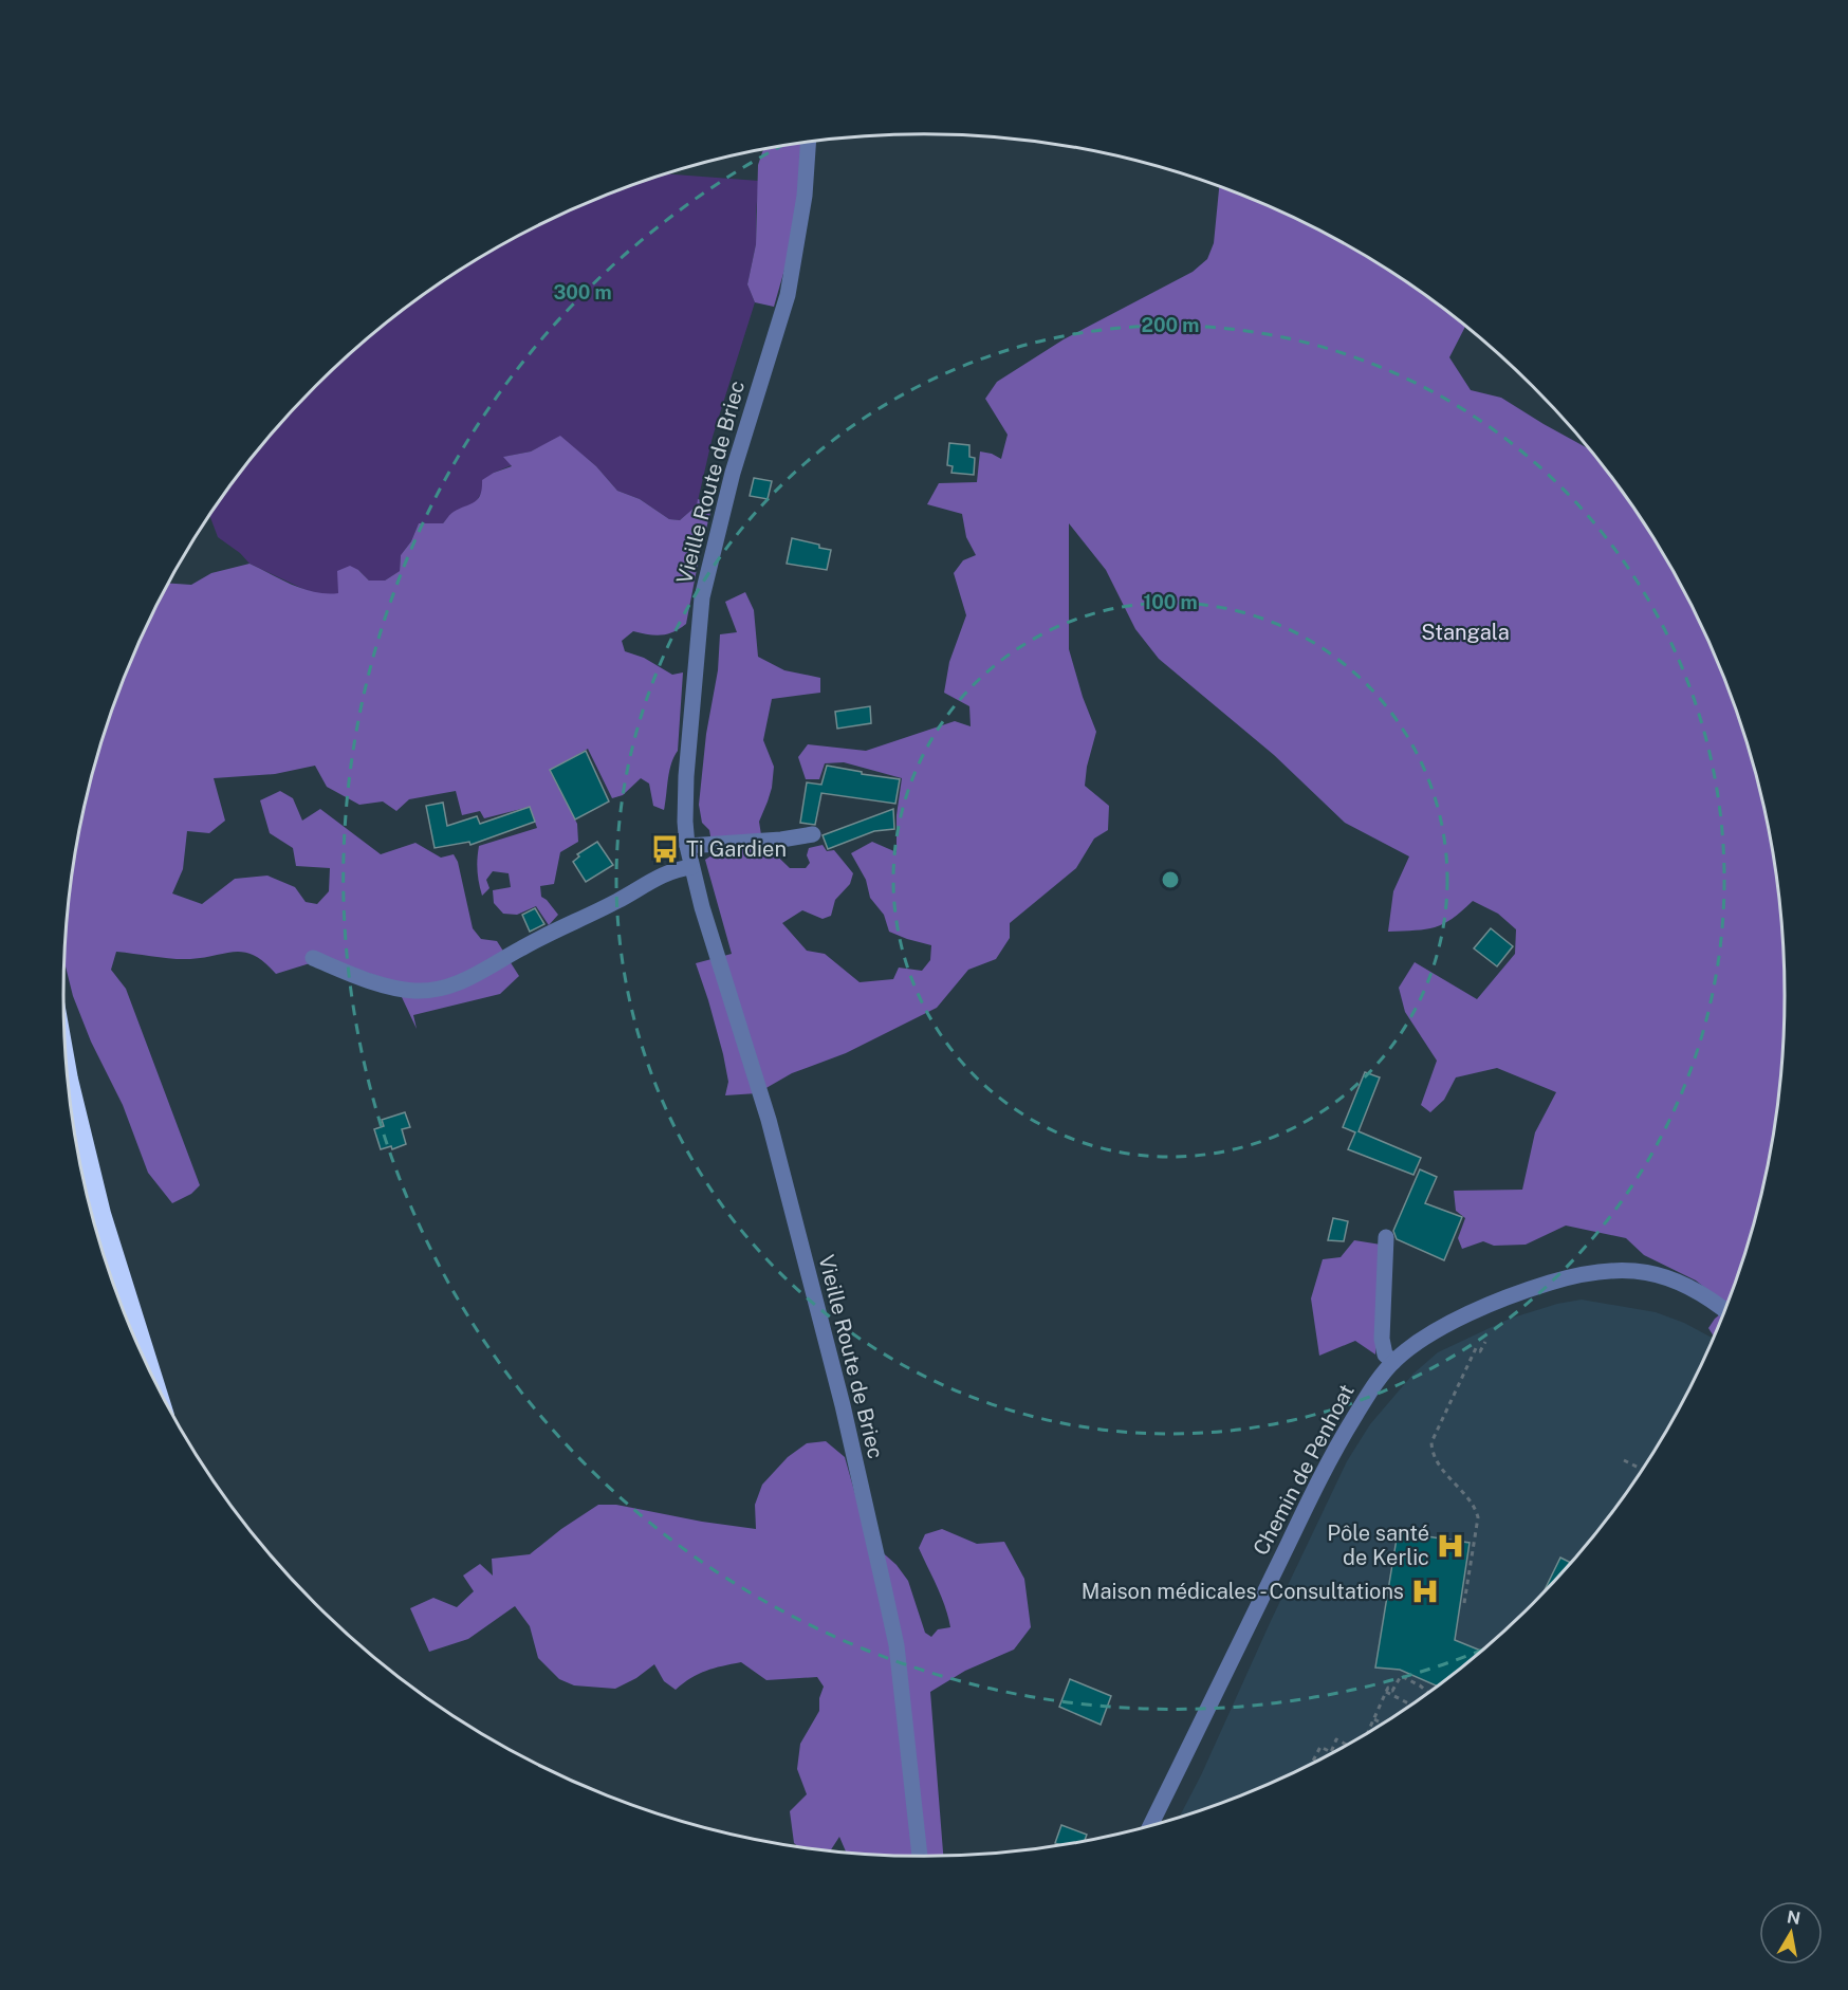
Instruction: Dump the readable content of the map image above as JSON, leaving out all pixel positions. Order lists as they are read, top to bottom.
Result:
{
  "streets": {
    "street": ["Vieille Route de Briec", "Chemin de Penhoat"]
  },
  "parks": ["Stangala"],
  "places": {
    "bus stop": ["Ti Gardien"],
    "hospital": ["Pôle santé de Kerlic", "Maison médicales - Consultations"]
  },
  "north": "top",
  "rings": ["300 m", "200 m", "100 m"]
}
